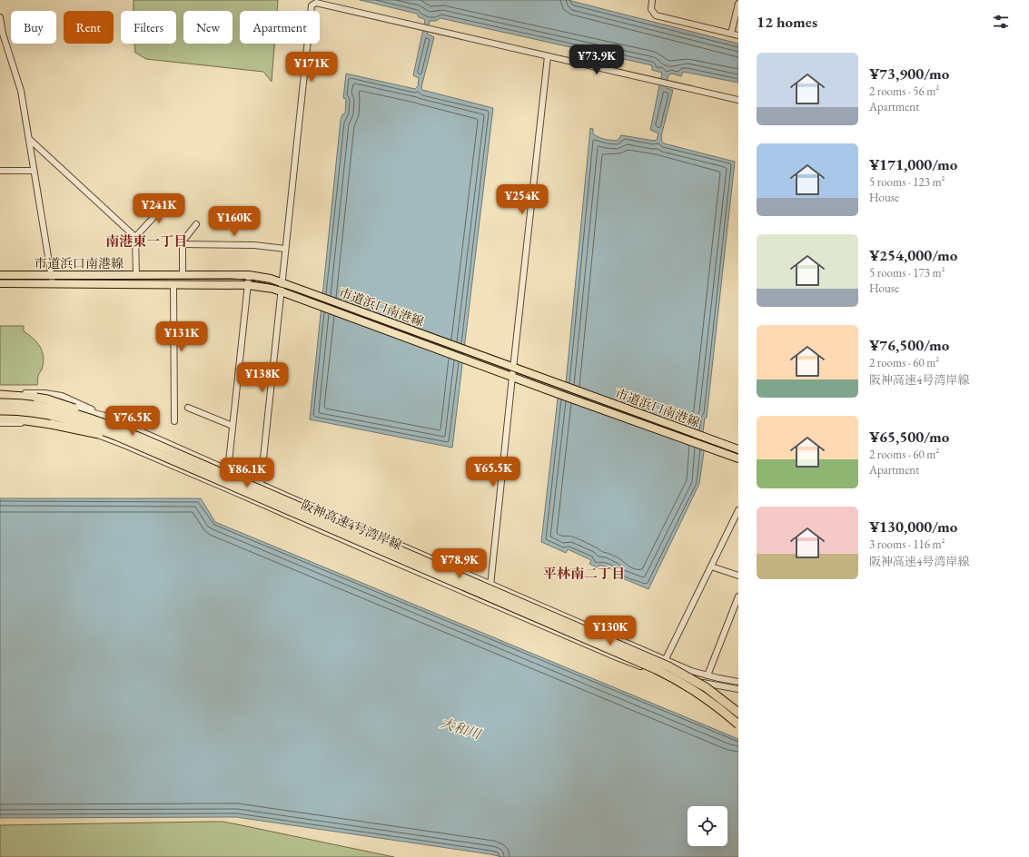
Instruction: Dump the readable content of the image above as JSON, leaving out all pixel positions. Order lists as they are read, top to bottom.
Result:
{
  "streets": {
    "highway": ["阪神高速4号湾岸線"],
    "main road": ["市道浜口南港線"]
  },
  "districts": ["南港東一丁目", "平林南二丁目"],
  "water": ["大和川"],
  "page": {
    "heading": "12 homes",
    "chip": [
      "Buy",
      "Rent",
      "Filters",
      "New",
      "Apartment"
    ],
    "list": [
      {
        "name": "¥73,900/mo",
        "note": "2 rooms · 56 m² · Apartment"
      },
      {
        "name": "¥171,000/mo",
        "note": "5 rooms · 123 m² · House"
      },
      {
        "name": "¥254,000/mo",
        "note": "5 rooms · 173 m² · House"
      },
      {
        "name": "¥76,500/mo",
        "note": "2 rooms · 60 m² · 阪神高速4号湾岸線"
      },
      {
        "name": "¥65,500/mo",
        "note": "2 rooms · 60 m² · Apartment"
      },
      {
        "name": "¥130,000/mo",
        "note": "3 rooms · 116 m² · 阪神高速4号湾岸線"
      }
    ],
    "price": [
      "¥73.9K",
      "¥171K",
      "¥254K",
      "¥241K",
      "¥160K",
      "¥131K",
      "¥138K",
      "¥76.5K",
      "¥65.5K",
      "¥86.1K",
      "¥78.9K",
      "¥130K"
    ]
  }
}
